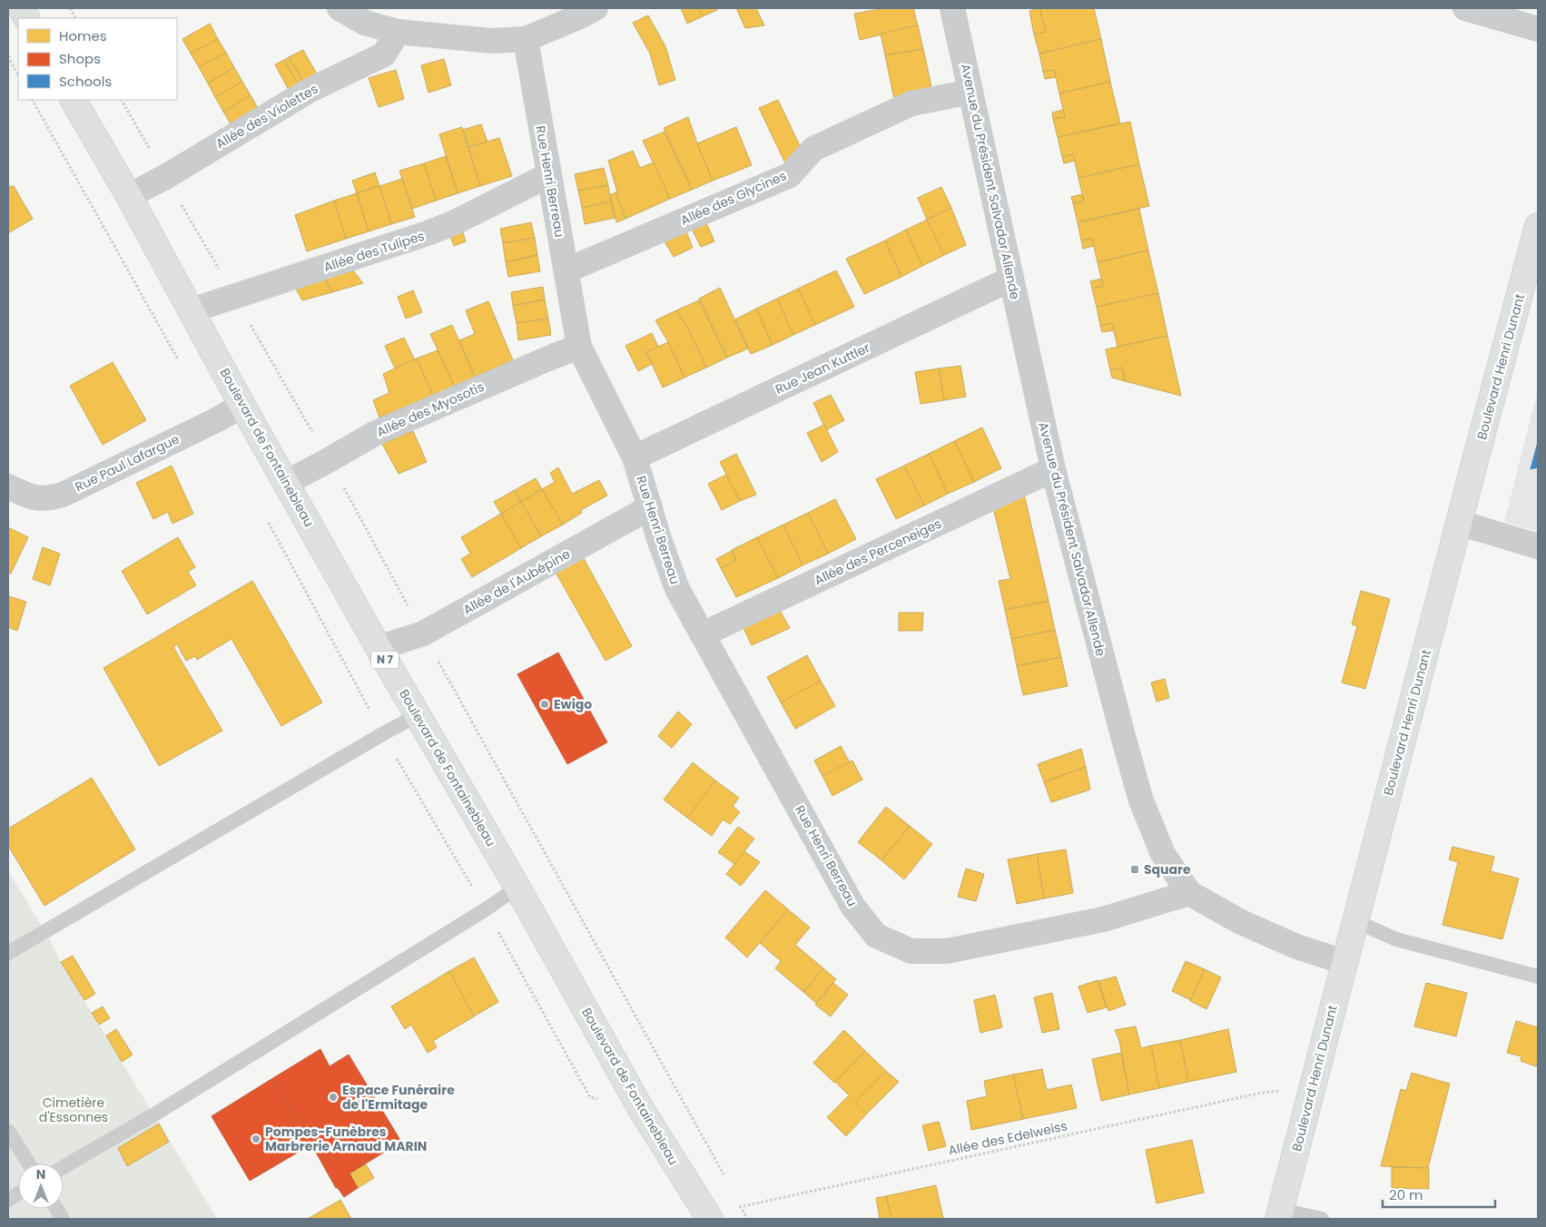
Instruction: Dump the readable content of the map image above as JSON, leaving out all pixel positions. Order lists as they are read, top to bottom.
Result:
{
  "streets": {
    "main road": ["Boulevard Henri Dunant", "Boulevard de Fontainebleau", "N 7"],
    "street": [
      "Allée des Violettes",
      "Rue Henri Berreau",
      "Avenue du Président Salvador Allende",
      "Allée des Glycines",
      "Allée des Tulipes",
      "Rue Jean Kuttler",
      "Allée des Myosotis",
      "Rue Paul Lafargue",
      "Allée des Perceneiges",
      "Allée de l'Aubépine"
    ],
    "path": ["Allée des Edelweiss"]
  },
  "crossings": [
    ["Allée des Violettes", "Boulevard de Fontainebleau"],
    ["Rue Henri Berreau", "Avenue du Président Salvador Allende"],
    ["Rue Henri Berreau", "Allée des Glycines"],
    ["Rue Henri Berreau", "Allée des Tulipes"],
    ["Rue Henri Berreau", "Rue Jean Kuttler"],
    ["Rue Henri Berreau", "Allée des Myosotis"],
    ["Rue Henri Berreau", "Allée des Perceneiges"],
    ["Rue Henri Berreau", "Allée de l'Aubépine"],
    ["Avenue du Président Salvador Allende", "Allée des Glycines"],
    ["Avenue du Président Salvador Allende", "Boulevard Henri Dunant"],
    ["Avenue du Président Salvador Allende", "Rue Jean Kuttler"],
    ["Avenue du Président Salvador Allende", "Allée des Perceneiges"],
    ["Allée des Tulipes", "Boulevard de Fontainebleau"],
    ["Boulevard Henri Dunant", "Allée des Edelweiss"],
    ["Allée des Myosotis", "Boulevard de Fontainebleau"],
    ["Boulevard de Fontainebleau", "Rue Paul Lafargue"],
    ["Boulevard de Fontainebleau", "Allée de l'Aubépine"],
    ["Boulevard de Fontainebleau", "Allée des Edelweiss"]
  ],
  "parks": ["Cimetière d'Essonnes"],
  "places": {
    "other": ["Ewigo", "Espace Funéraire de l'Ermitage", "Pompes-Funèbres Marbrerie Arnaud MARIN"],
    "transit": ["Square"]
  },
  "legend": ["Homes", "Shops", "Schools"],
  "scale_bar": "20 m",
  "north": "top"
}
